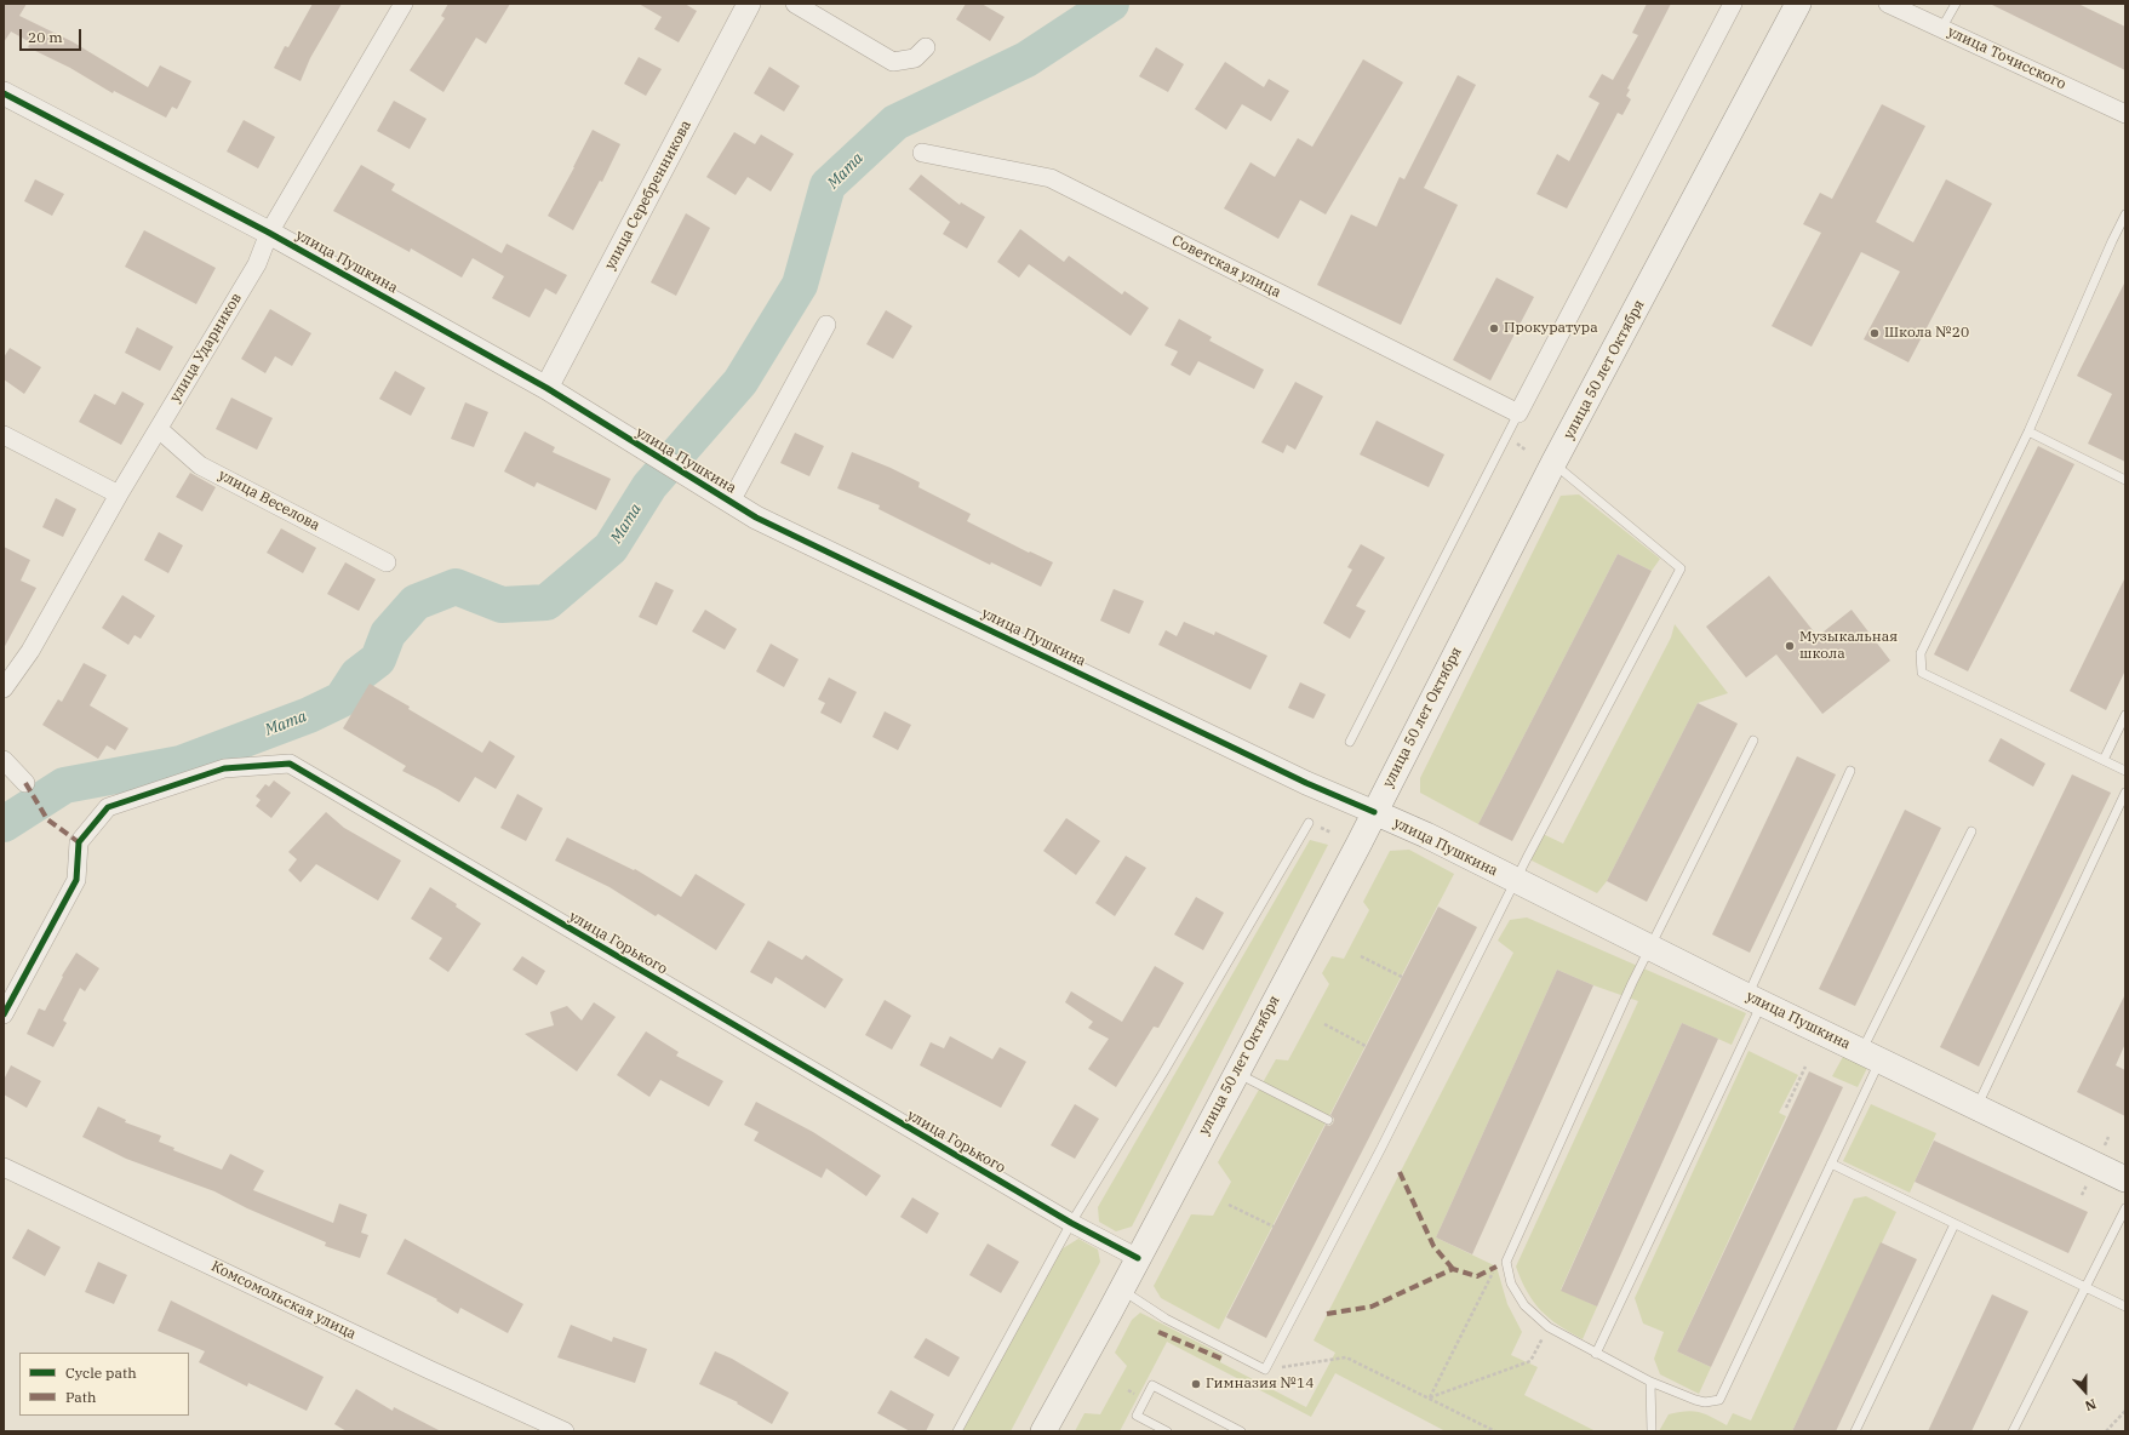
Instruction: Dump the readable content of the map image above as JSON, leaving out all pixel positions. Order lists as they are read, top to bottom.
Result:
{
  "streets": {
    "main road": ["улица Пушкина", "улица 50 лет Октября"],
    "street": [
      "улица Точисского",
      "улица Серебренникова",
      "Советская улица",
      "улица Ударников",
      "улица Веселова",
      "улица Горького",
      "Комсомольская улица"
    ]
  },
  "crossings": [
    ["улица Серебренникова", "улица Пушкина"],
    ["улица Пушкина", "улица Ударников"],
    ["улица Пушкина", "улица 50 лет Октября"],
    ["улица Ударников", "улица Веселова"],
    ["улица 50 лет Октября", "улица Горького"]
  ],
  "water": ["Мата"],
  "places": [
    "Прокуратура",
    "Школа №20",
    "Музыкальная школа",
    "Гимназия №14"
  ],
  "legend": ["Cycle path", "Path"],
  "scale_bar": "20 m",
  "north": "bottom"
}
